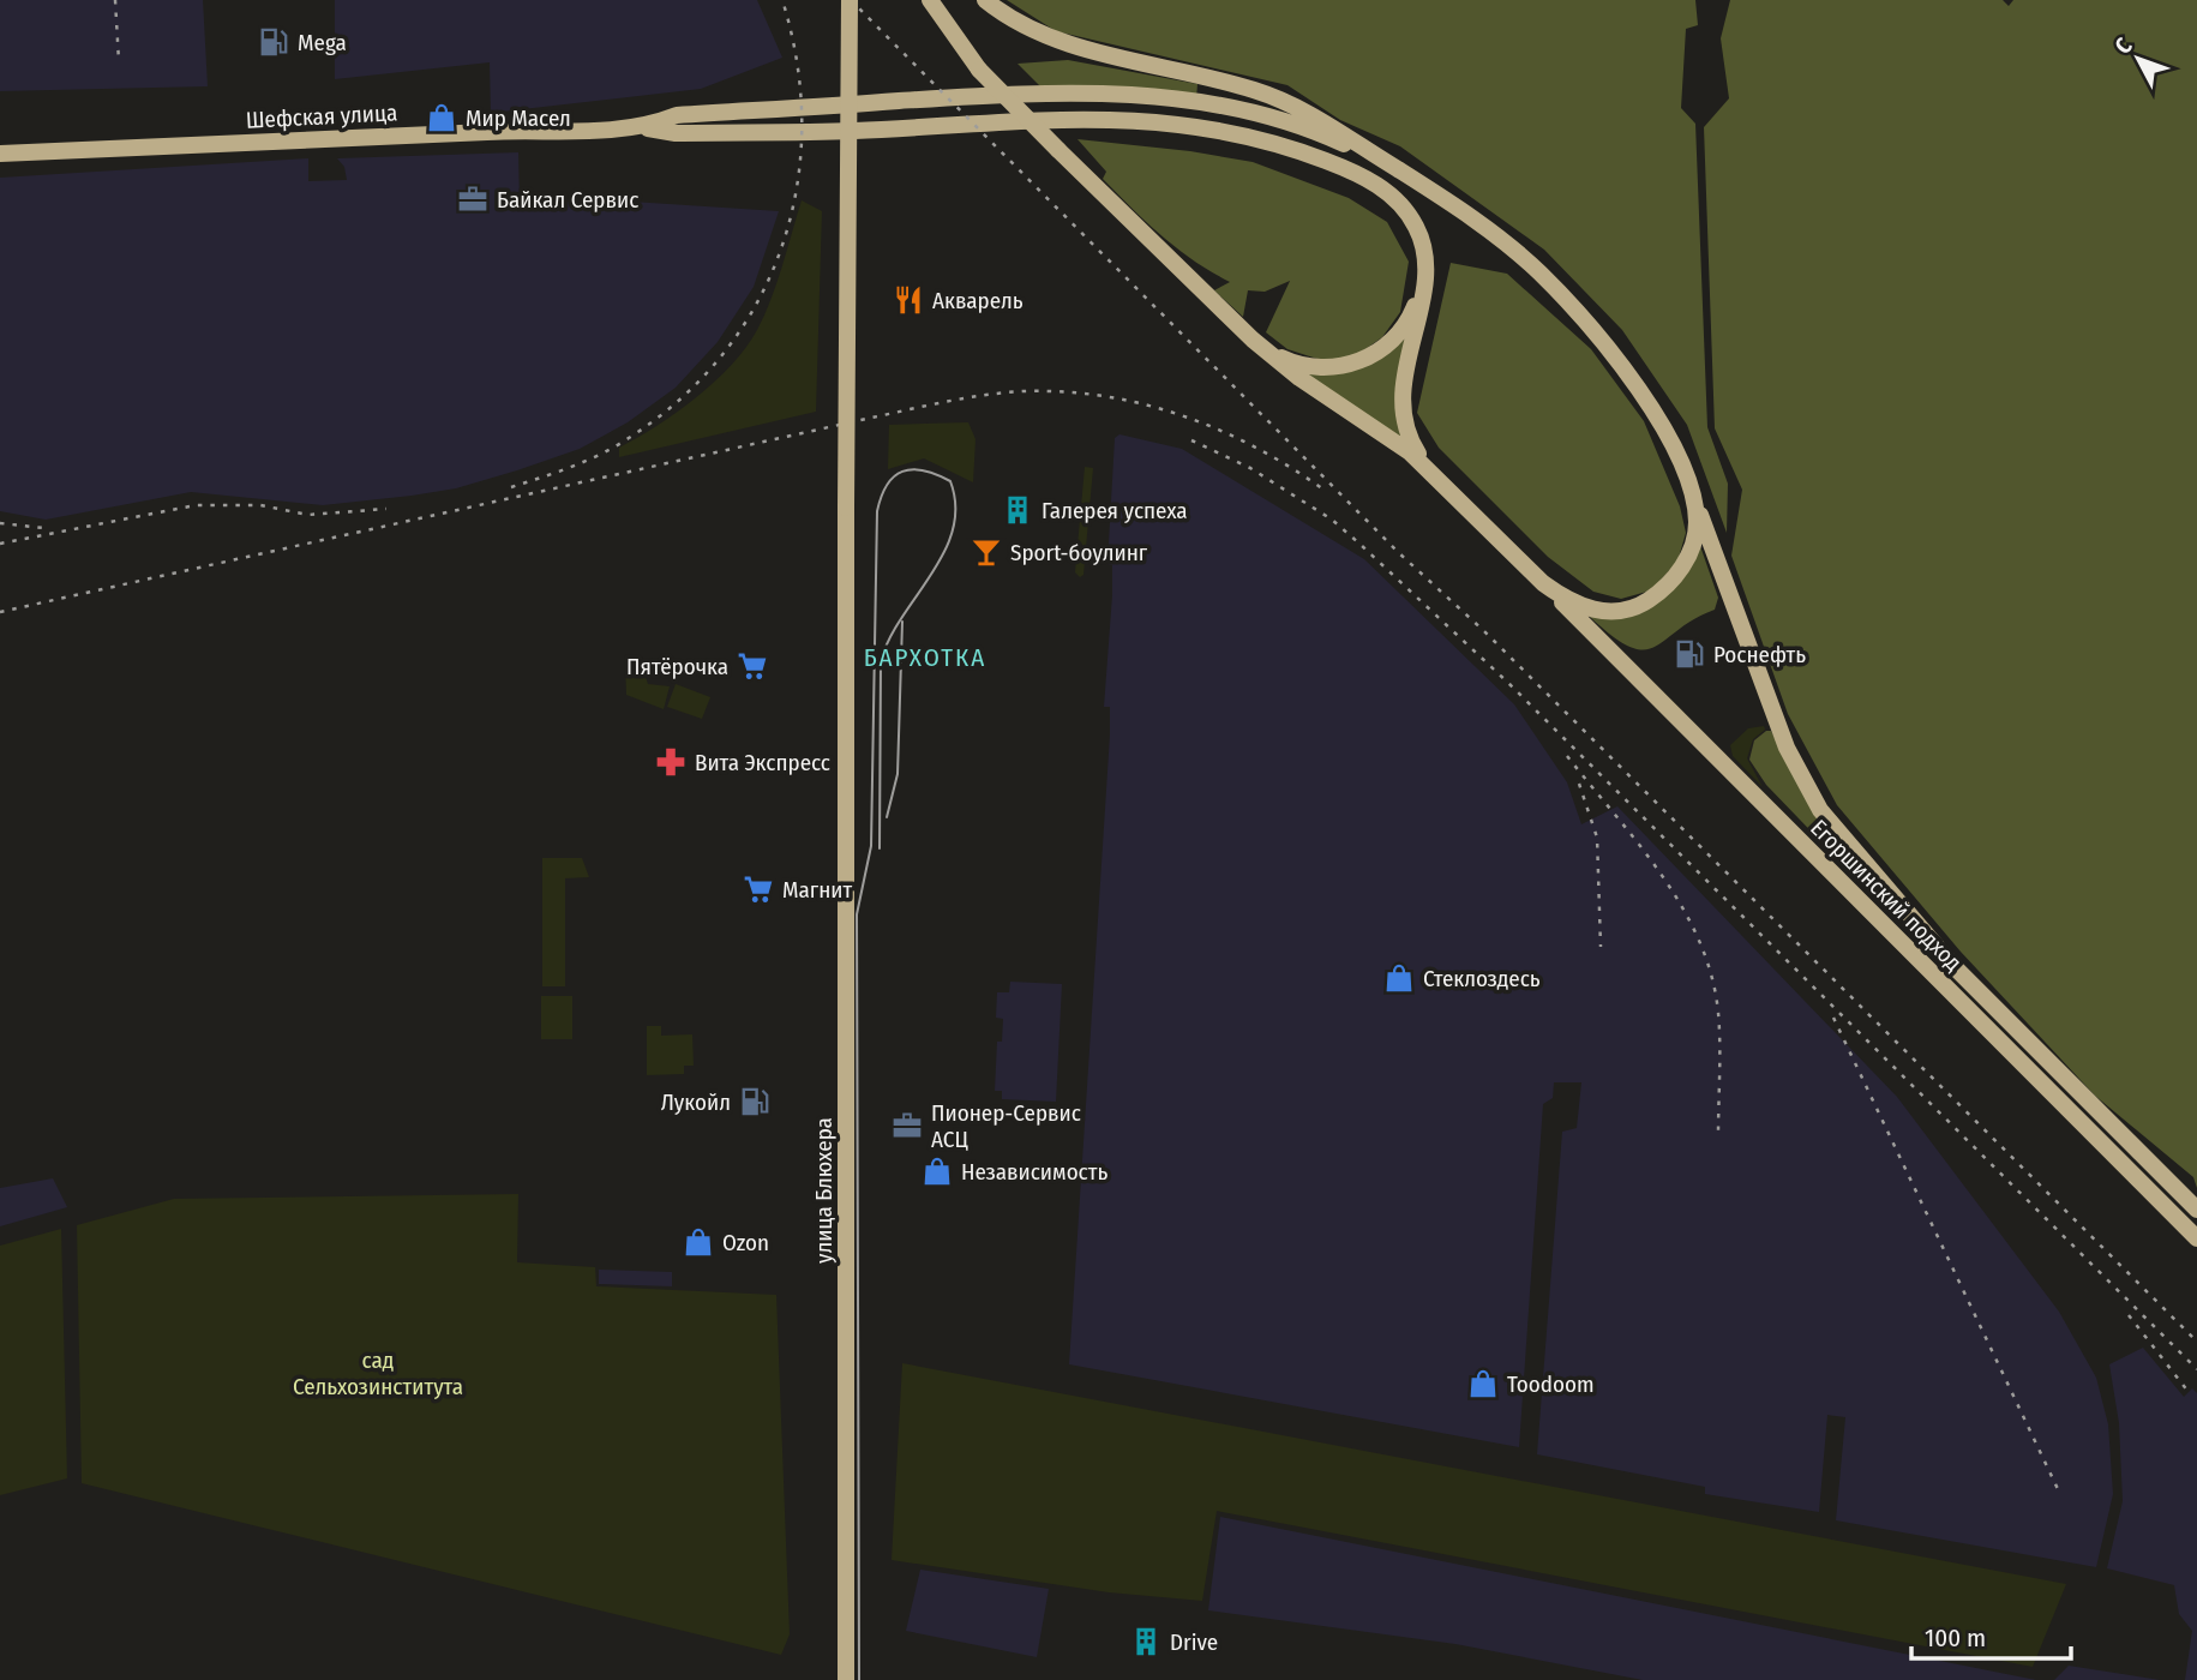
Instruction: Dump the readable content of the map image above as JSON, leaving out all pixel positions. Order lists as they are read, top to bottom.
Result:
{
  "streets": {
    "main road": ["Шефская улица", "Егоршинский подход", "улица Блюхера"]
  },
  "districts": ["БАРХОТКА"],
  "parks": ["сад Сельхозинститута"],
  "places": {
    "fuel station": ["Mega", "Роснефть", "Лукойл"],
    "shop": [
      "Мир Масел",
      "Стеклоздесь",
      "Независимость",
      "Ozon",
      "Toodoom"
    ],
    "office": ["Байкал Сервис", "Пионер-Сервис АСЦ"],
    "restaurant": ["Акварель"],
    "building": ["Галерея успеха", "Drive"],
    "bar": ["Sport-боулинг"],
    "supermarket": ["Пятёрочка", "Магнит"],
    "pharmacy": ["Вита Экспресс"]
  },
  "scale_bar": "100 m",
  "north": "top left"
}
